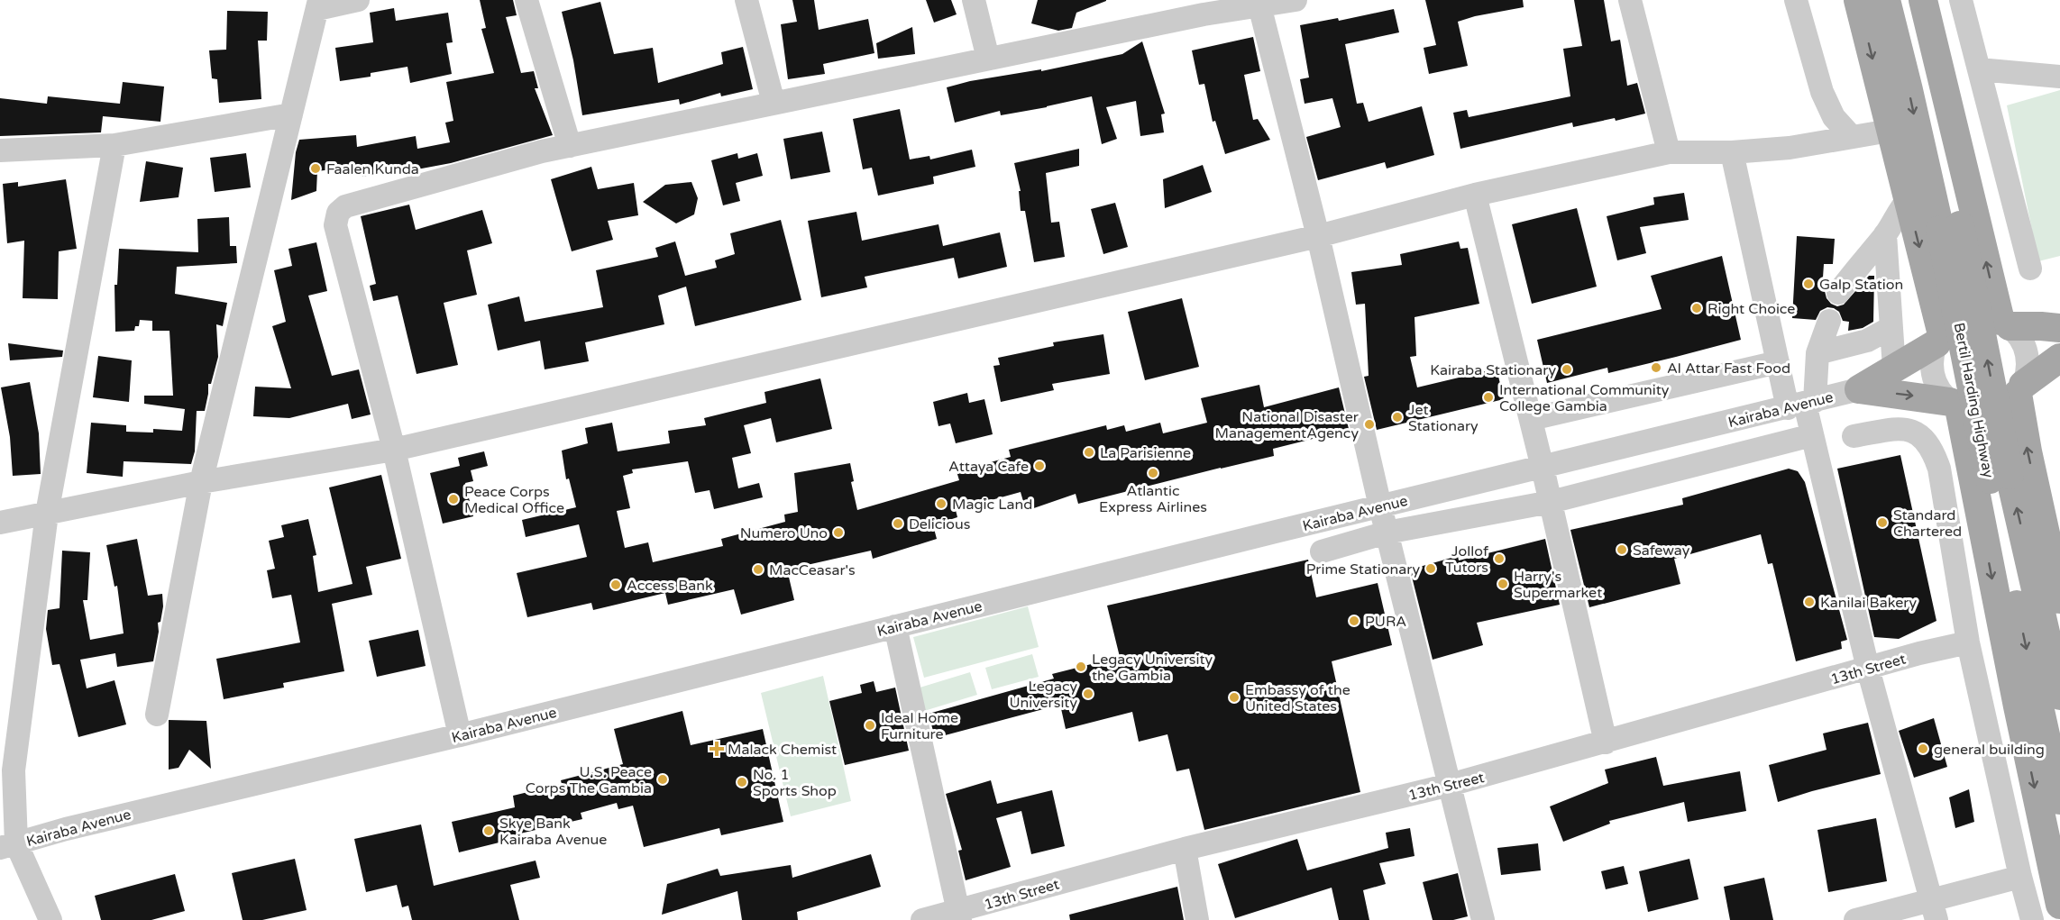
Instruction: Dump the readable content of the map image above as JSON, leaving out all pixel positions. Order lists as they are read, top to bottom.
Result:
{
  "streets": {
    "main road": ["Bertil Harding Highway"],
    "street": ["Kairaba Avenue", "13th Street"]
  },
  "places": {
    "other": [
      "Faalen Kunda",
      "Galp Station",
      "Right Choice",
      "Al Attar Fast Food",
      "Kairaba Stationary",
      "International Community College Gambia",
      "Jet Stationary",
      "National Disaster ManagementAgency",
      "La Parisienne",
      "Attaya Cafe",
      "Atlantic Express Airlines",
      "Peace Corps Medical Office",
      "Magic Land",
      "Standard Chartered",
      "Delicious",
      "Numero Uno",
      "Safeway",
      "Jollof Tutors",
      "Prime Stationary",
      "MacCeasar's",
      "Harry's Supermarket",
      "Access Bank",
      "Kanilai Bakery",
      "PURA",
      "Legacy University the Gambia",
      "Legacy University",
      "Embassy of the United States",
      "Ideal Home Furniture",
      "general building",
      "U.S. Peace Corps The Gambia",
      "No. 1 Sports Shop",
      "Skye Bank Kairaba Avenue"
    ],
    "health": ["Malack Chemist"]
  }
}
